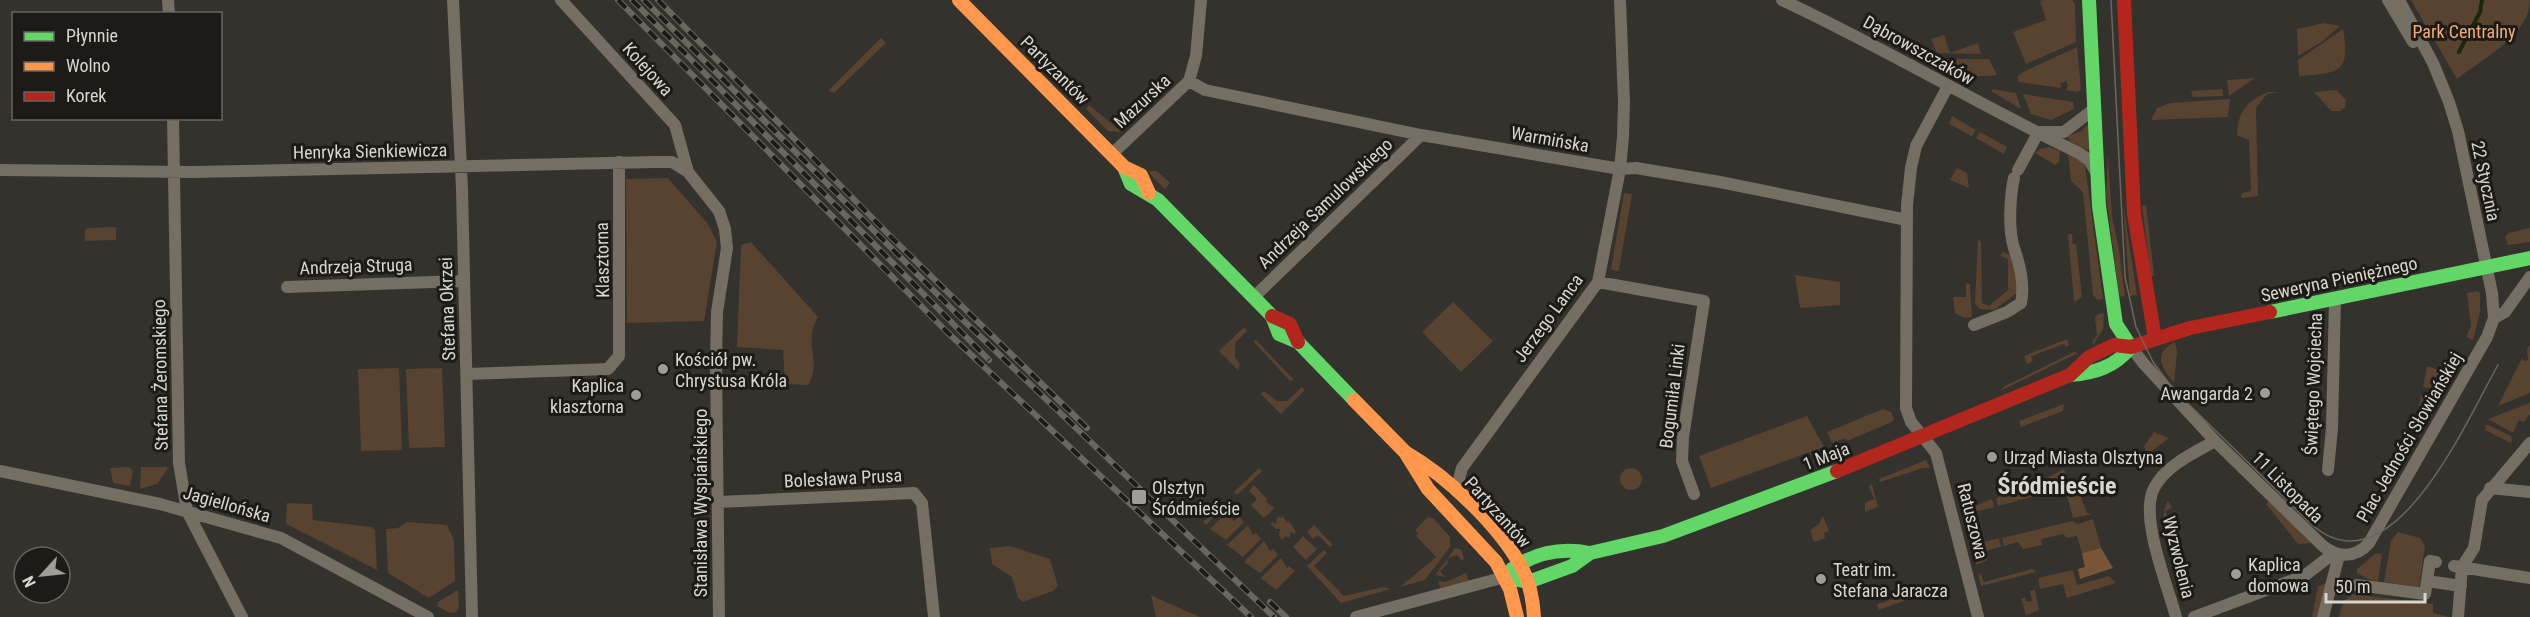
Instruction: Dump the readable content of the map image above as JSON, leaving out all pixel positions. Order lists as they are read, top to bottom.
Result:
{
  "streets": {
    "street": [
      "Dąbrowszczaków",
      "Kolejowa",
      "Partyzantów",
      "Mazurska",
      "Warmińska",
      "Henryka Sienkiewicza",
      "22 Stycznia",
      "Andrzeja Samulowskiego",
      "Klasztorna",
      "Andrzeja Struga",
      "Seweryna Pieniężnego",
      "Stefana Okrzei",
      "Jerzego Lanca",
      "Stefana Żeromskiego",
      "Świętego Wojciecha",
      "Bogumiła Linki",
      "Plac Jedności Słowiańskiej",
      "1 Maja",
      "Bolesława Prusa",
      "11 Listopada",
      "Stanisława Wyspiańskiego",
      "Jagiellońska",
      "Ratuszowa",
      "Wyzwolenia"
    ]
  },
  "crossings": [
    ["Dąbrowszczaków", "Ratuszowa"],
    ["Kolejowa", "Henryka Sienkiewicza"],
    ["Kolejowa", "Stanisława Wyspiańskiego"],
    ["Partyzantów", "Mazurska"],
    ["Partyzantów", "Andrzeja Samulowskiego"],
    ["Partyzantów", "Jerzego Lanca"],
    ["Partyzantów", "1 Maja"],
    ["Mazurska", "Warmińska"],
    ["Warmińska", "Andrzeja Samulowskiego"],
    ["Warmińska", "Jerzego Lanca"],
    ["Warmińska", "Ratuszowa"],
    ["Henryka Sienkiewicza", "Klasztorna"],
    ["Henryka Sienkiewicza", "Stefana Okrzei"],
    ["Henryka Sienkiewicza", "Stefana Żeromskiego"],
    ["Henryka Sienkiewicza", "Stanisława Wyspiańskiego"],
    ["22 Stycznia", "Seweryna Pieniężnego"],
    ["Klasztorna", "Stefana Okrzei"],
    ["Andrzeja Struga", "Stefana Okrzei"],
    ["Seweryna Pieniężnego", "Świętego Wojciecha"],
    ["Seweryna Pieniężnego", "1 Maja"],
    ["Seweryna Pieniężnego", "11 Listopada"],
    ["Jerzego Lanca", "Bogumiła Linki"],
    ["Stefana Żeromskiego", "Jagiellońska"],
    ["Plac Jedności Słowiańskiej", "11 Listopada"],
    ["1 Maja", "11 Listopada"],
    ["1 Maja", "Ratuszowa"],
    ["Bolesława Prusa", "Stanisława Wyspiańskiego"],
    ["11 Listopada", "Wyzwolenia"]
  ],
  "districts": ["Śródmieście"],
  "parks": ["Park Centralny"],
  "places": {
    "other": [
      "Kościół pw. Chrystusa Króla",
      "Awangarda 2",
      "Kaplica klasztorna",
      "Urząd Miasta Olsztyna",
      "Kaplica domowa",
      "Teatr im. Stefana Jaracza"
    ],
    "transit": ["Olsztyn Śródmieście"]
  },
  "legend": ["Płynnie", "Wolno", "Korek"],
  "scale_bar": "50 m",
  "north": "bottom left"
}
